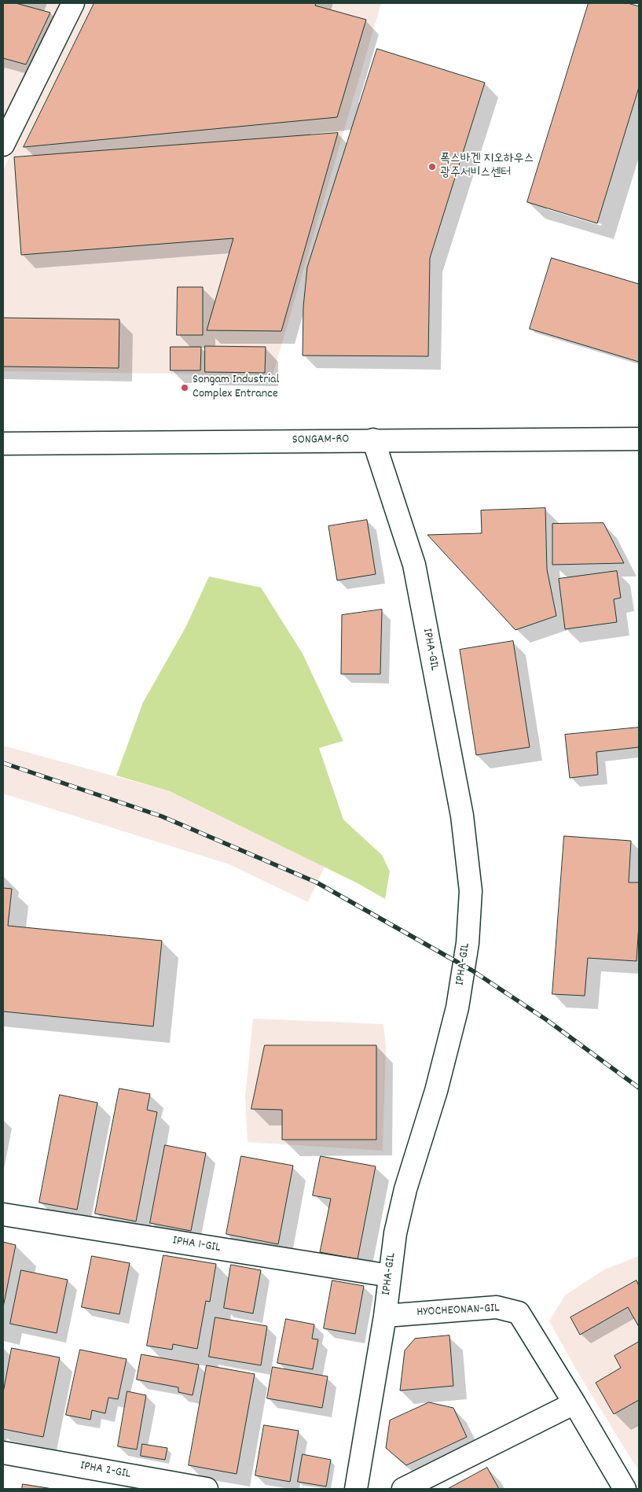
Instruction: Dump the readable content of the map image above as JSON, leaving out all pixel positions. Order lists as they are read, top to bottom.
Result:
{
  "streets": {
    "street": [
      "SONGAM-RO",
      "IPHA-GIL",
      "IPHA 1-GIL",
      "HYOCHEONAN-GIL",
      "IPHA 2-GIL"
    ]
  },
  "crossings": [
    ["SONGAM-RO", "IPHA-GIL"],
    ["IPHA-GIL", "IPHA 1-GIL"],
    ["IPHA-GIL", "HYOCHEONAN-GIL"]
  ],
  "places": ["폭스바겐 지오하우스 광주서비스센터", "Songam Industrial Complex Entrance"]
}
